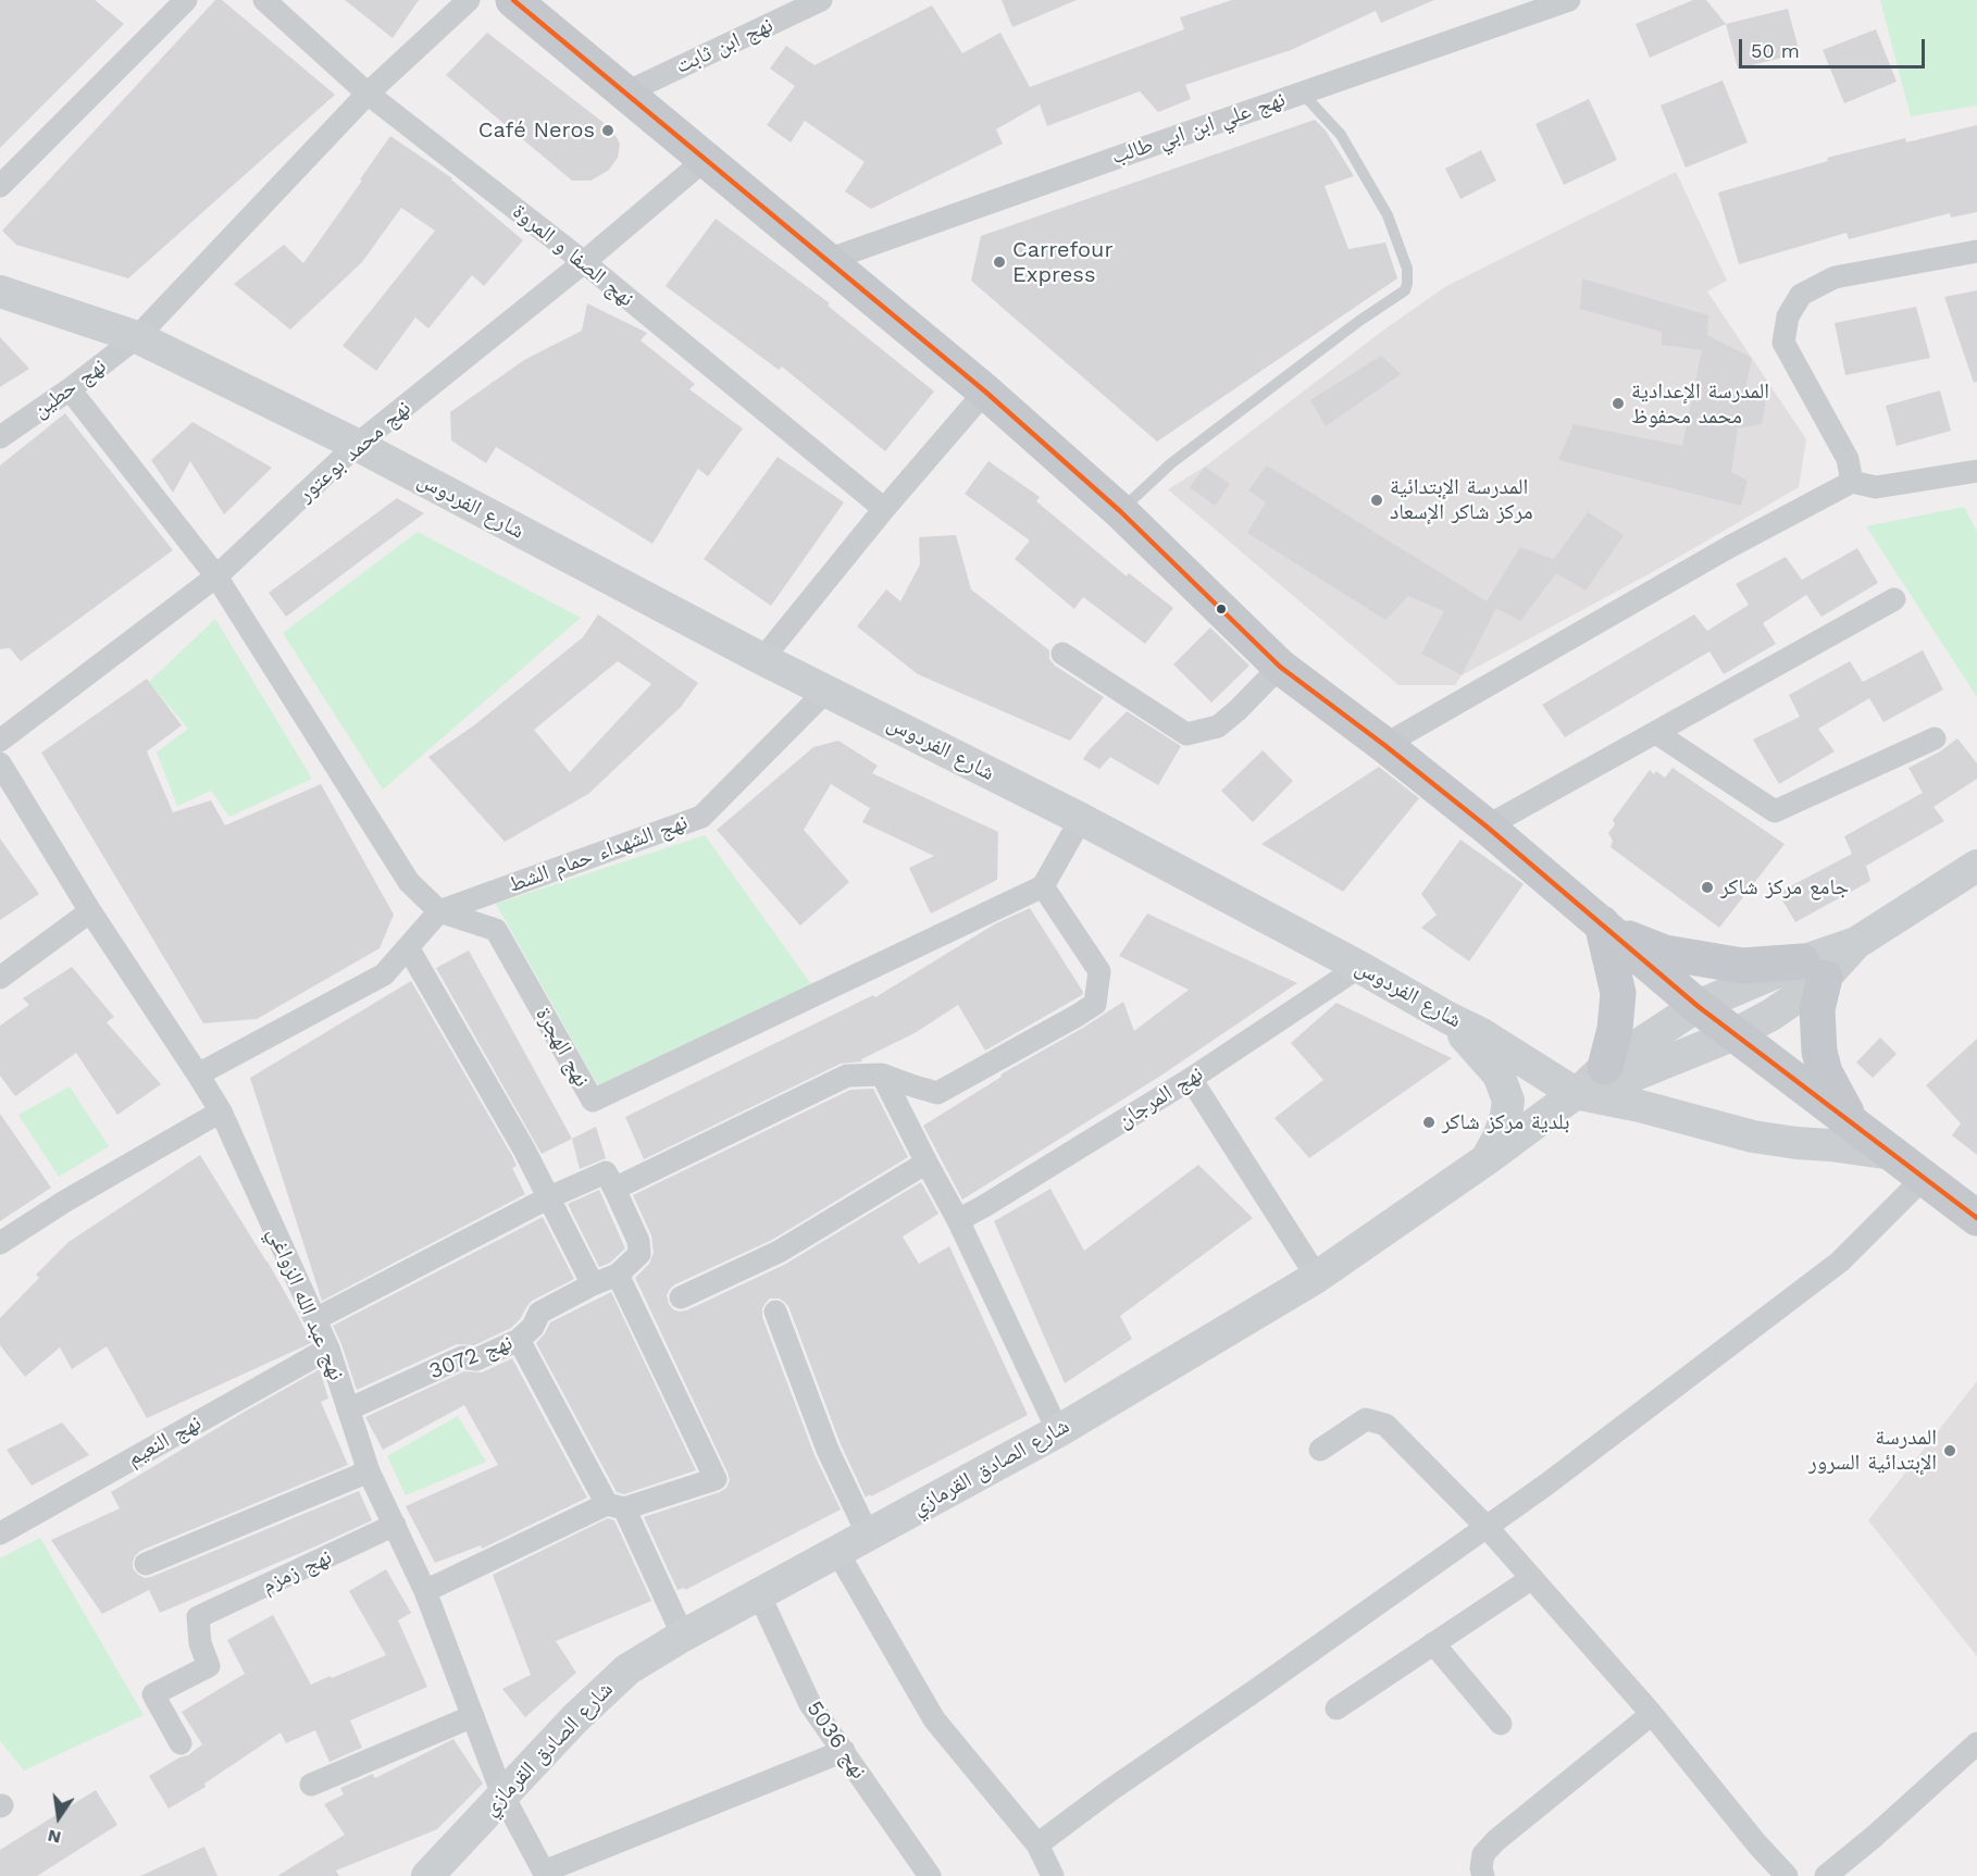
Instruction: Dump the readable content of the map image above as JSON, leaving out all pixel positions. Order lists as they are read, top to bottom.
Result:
{
  "streets": {
    "main road": ["شارع الفردوس", "شارع الصادق القرمازي"],
    "street": [
      "نهج ابن ثابت",
      "نهج علي ابن ابي طالب",
      "نهج الصفا و المروة",
      "نهج حطين",
      "نهج محمد بوعتور",
      "نهج الشهداء حمام الشط",
      "نهج الهجرة",
      "نهج المرجان",
      "نهج عبد الله الزواغي",
      "نهج 3072",
      "نهج النعيم",
      "نهج زمزم",
      "نهج 5036"
    ]
  },
  "crossings": [
    ["نهج الصفا و المروة", "نهج حطين"],
    ["نهج الصفا و المروة", "نهج محمد بوعتور"],
    ["نهج حطين", "شارع الفردوس"],
    ["نهج حطين", "نهج الهجرة"],
    ["نهج محمد بوعتور", "شارع الفردوس"],
    ["نهج محمد بوعتور", "نهج الهجرة"],
    ["شارع الفردوس", "نهج الشهداء حمام الشط"],
    ["شارع الفردوس", "نهج المرجان"],
    ["شارع الفردوس", "شارع الصادق القرمازي"],
    ["نهج الشهداء حمام الشط", "نهج الهجرة"],
    ["نهج عبد الله الزواغي", "نهج 3072"],
    ["نهج عبد الله الزواغي", "نهج النعيم"],
    ["نهج عبد الله الزواغي", "شارع الصادق القرمازي"],
    ["نهج عبد الله الزواغي", "نهج زمزم"],
    ["شارع الصادق القرمازي", "نهج 5036"]
  ],
  "places": [
    "Café Neros",
    "Carrefour Express",
    "المدرسة الإعدادية محمد محفوظ",
    "المدرسة الإبتدائية مركز شاكر الإسعاد",
    "جامع مركز شاكر",
    "بلدية مركز شاكر",
    "المدرسة الإبتدائية السرور"
  ],
  "scale_bar": "50 m",
  "north": "bottom"
}
